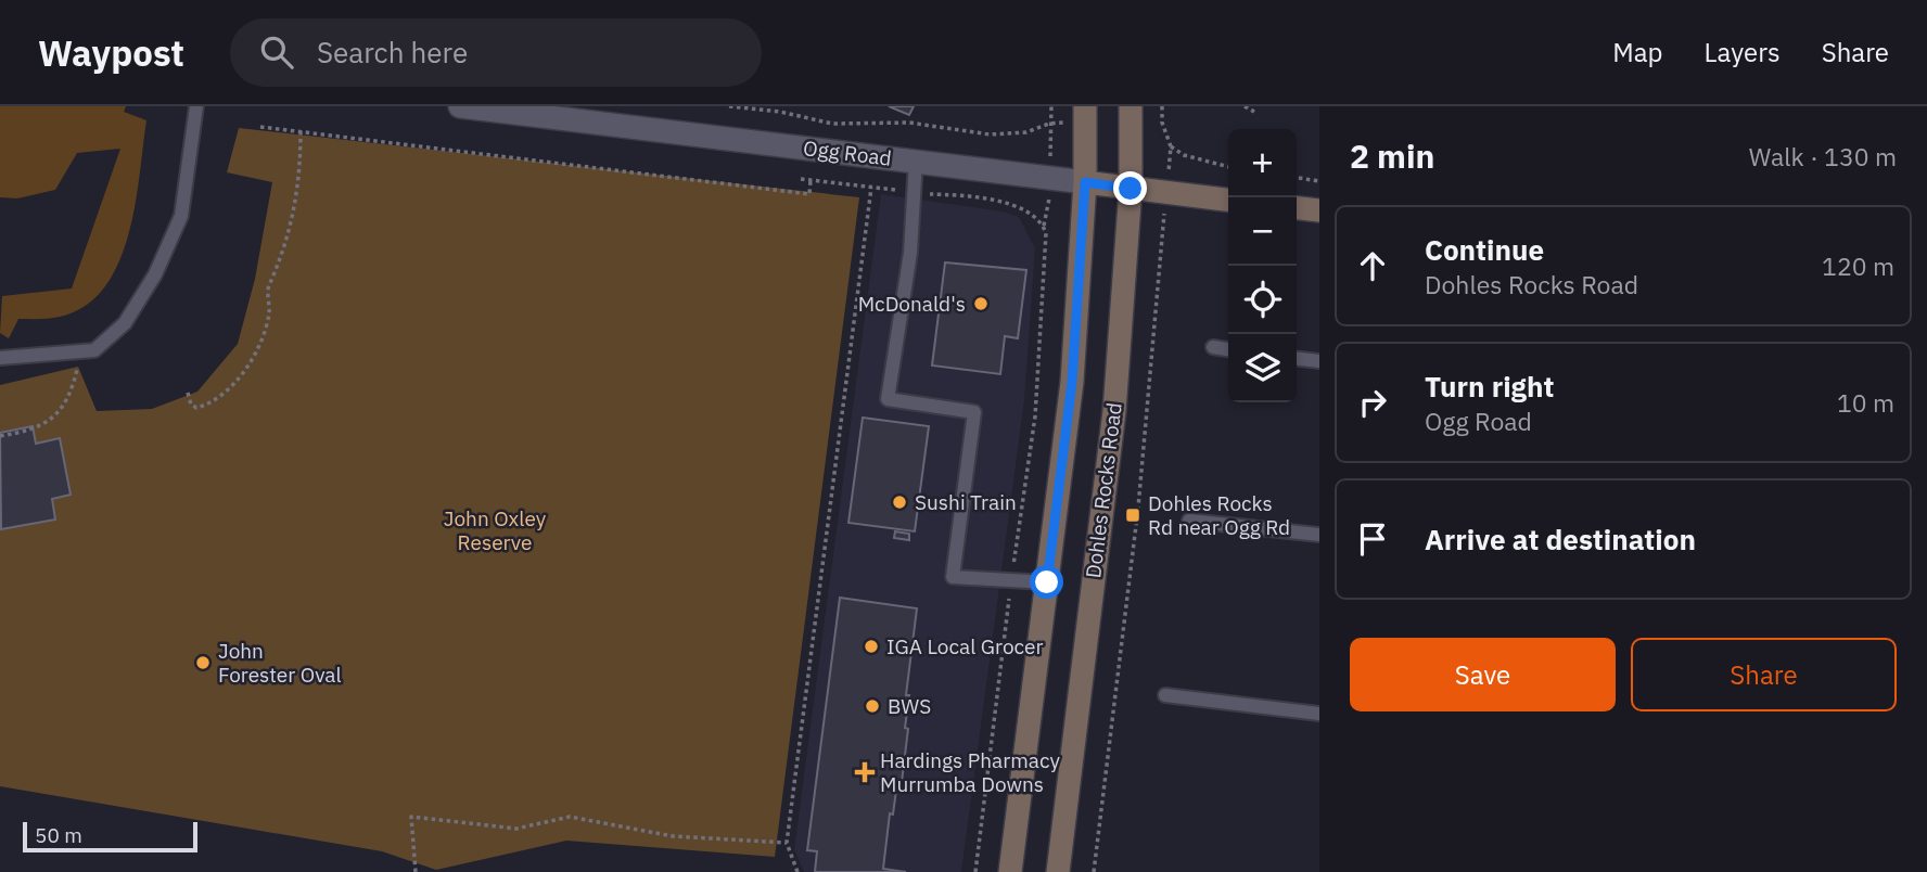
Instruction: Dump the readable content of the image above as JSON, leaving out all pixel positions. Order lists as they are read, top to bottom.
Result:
{
  "streets": {
    "main road": ["Ogg Road", "Dohles Rocks Road"]
  },
  "crossings": [
    ["Ogg Road", "Dohles Rocks Road"]
  ],
  "parks": ["John Oxley Reserve"],
  "places": {
    "other": [
      "McDonald's",
      "Sushi Train",
      "IGA Local Grocer",
      "John Forester Oval",
      "BWS"
    ],
    "transit": ["Dohles Rocks Rd near Ogg Rd"],
    "health": ["Hardings Pharmacy Murrumba Downs"]
  },
  "scale_bar": "50 m",
  "page": {
    "header": "Waypost",
    "search": "Search here",
    "nav": ["Map", "Layers", "Share"],
    "heading": ["2 min", "Walk · 130 m"],
    "map_buttons": ["+", "−"],
    "list": [
      ["Continue", "Dohles Rocks Road", "120 m"],
      ["Turn right", "Ogg Road", "10 m"],
      "Arrive at destination"
    ],
    "buttons": ["Save", "Share"],
    "scale": "50 m"
  }
}
